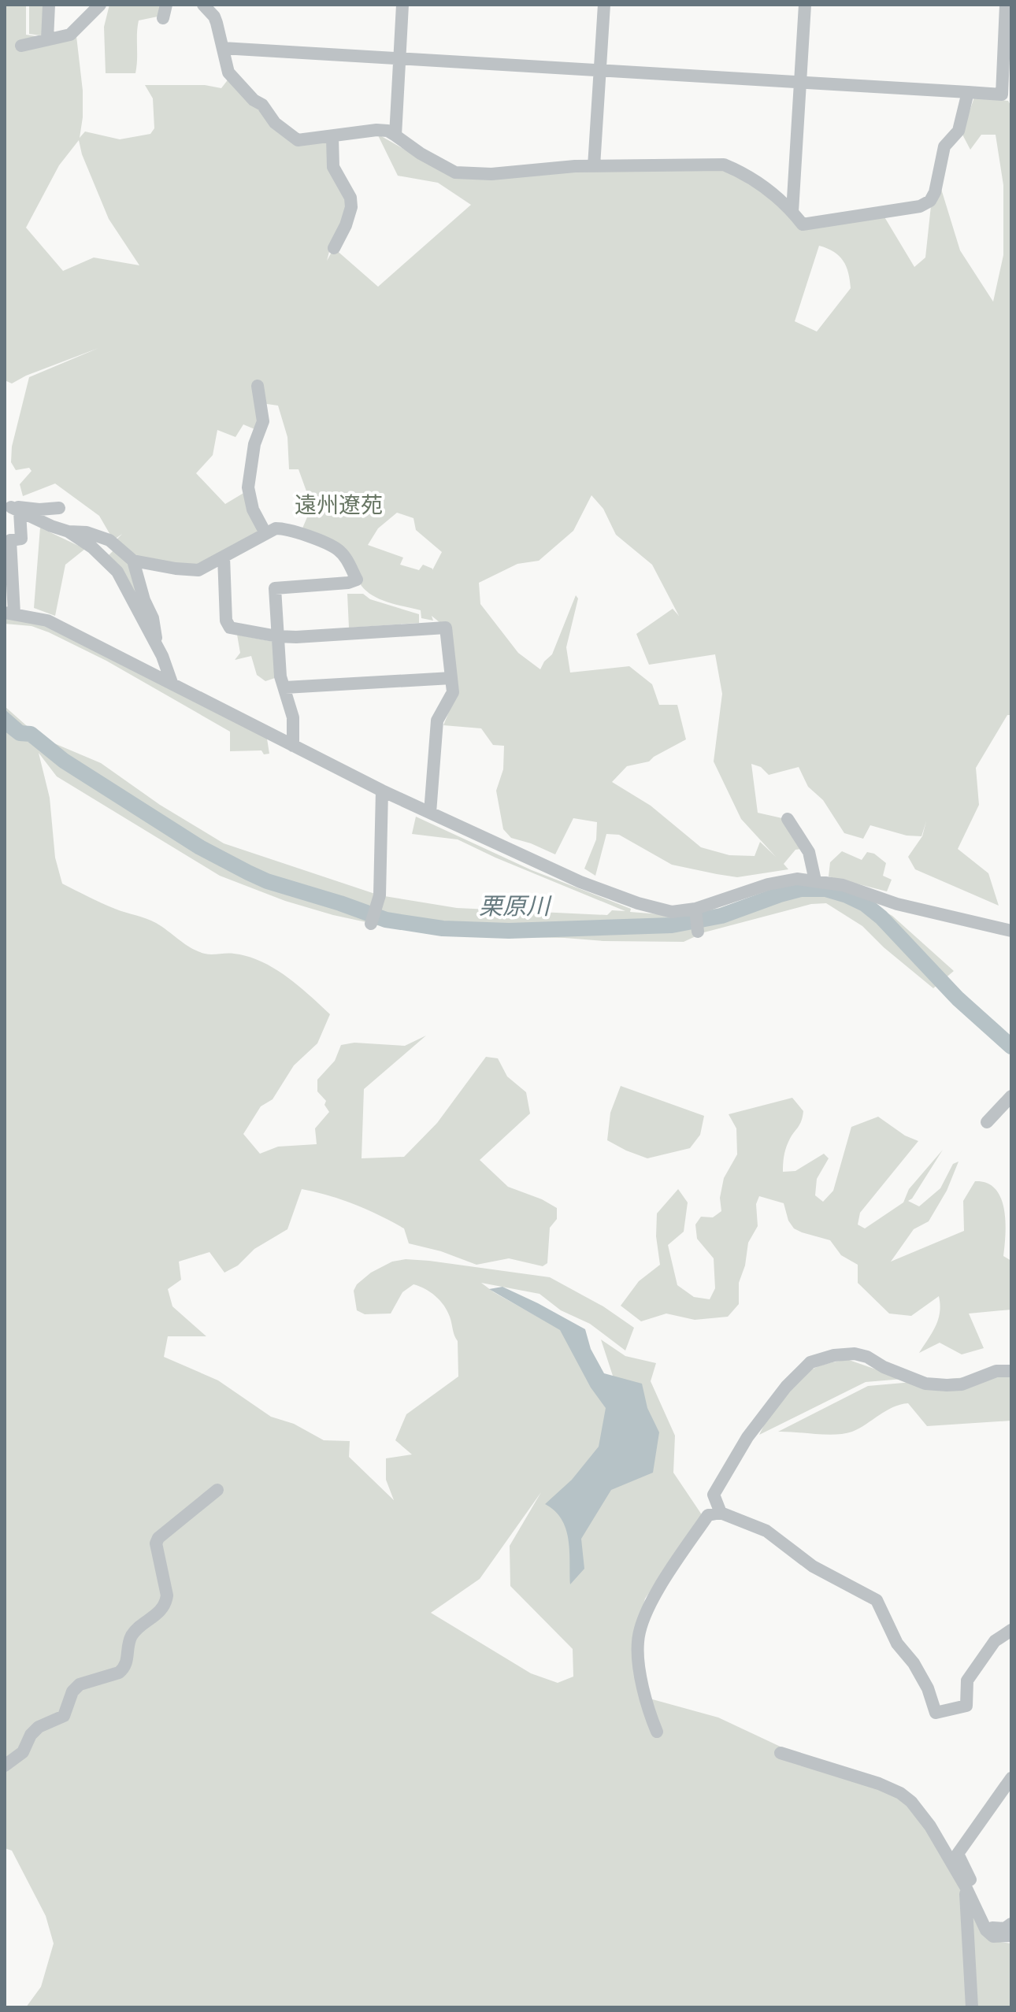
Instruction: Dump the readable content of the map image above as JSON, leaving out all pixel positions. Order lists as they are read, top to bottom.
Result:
{
  "water": ["栗原川"],
  "parks": ["遠州遼苑"]
}
